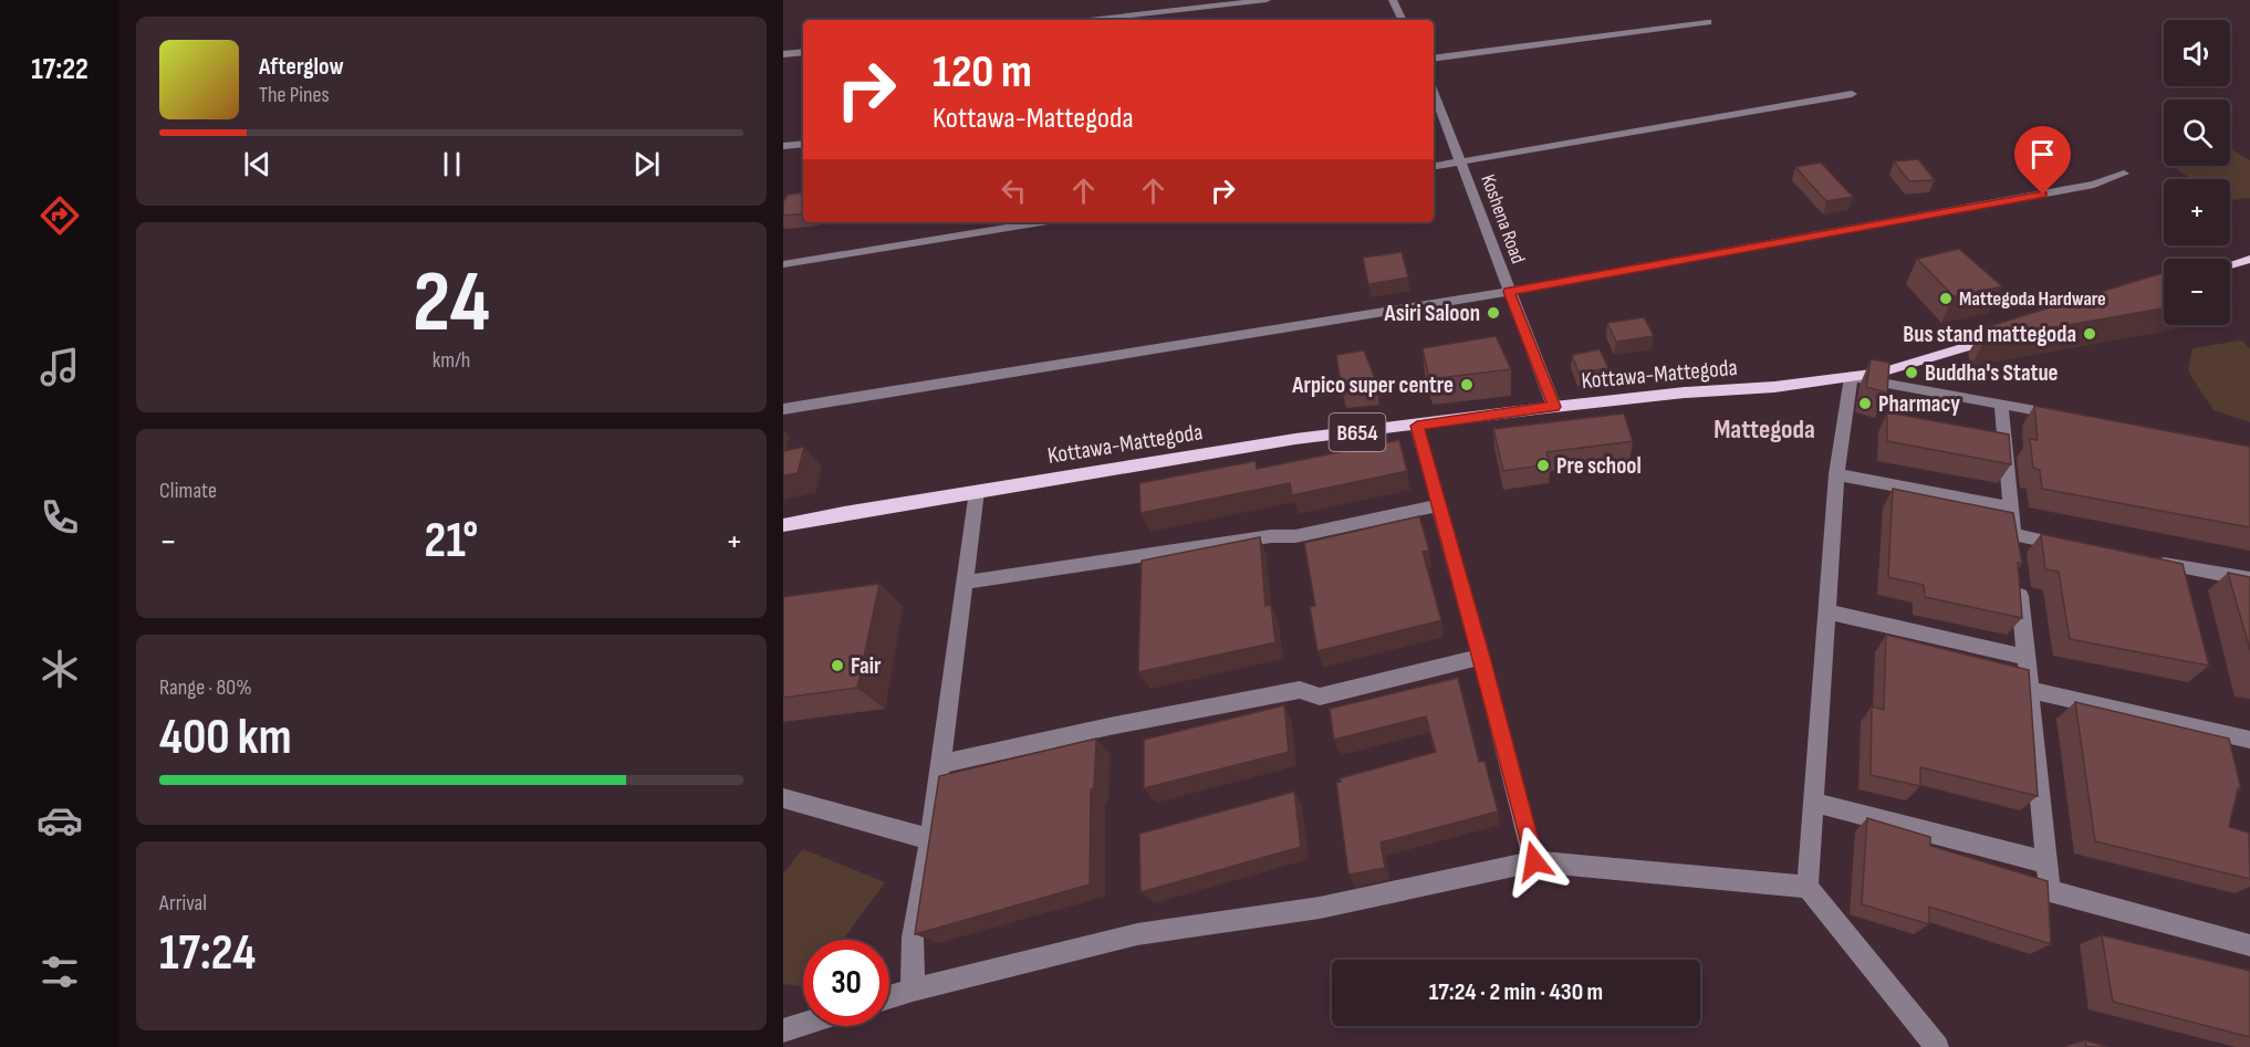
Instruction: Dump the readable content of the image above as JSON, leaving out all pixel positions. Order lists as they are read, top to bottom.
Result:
{
  "streets": {
    "main road": ["Kottawa-Mattegoda", "B654"],
    "street": ["Koshena Road"]
  },
  "crossings": [
    ["Koshena Road", "Kottawa-Mattegoda"]
  ],
  "districts": ["Mattegoda"],
  "places": [
    "Mattegoda Hardware",
    "Asiri Saloon",
    "Bus stand mattegoda",
    "Buddha's Statue",
    "Arpico super centre",
    "Pharmacy",
    "Pre school",
    "Fair"
  ],
  "page": {
    "tabs": "17:22",
    "map_buttons": ["+", "−"],
    "turn": ["120 m", "Kottawa-Mattegoda"],
    "song": ["Afterglow", "The Pines"],
    "tile": [
      ["24", "km/h"],
      "Climate",
      ["Range · 80%", "400 km"],
      ["Arrival", "17:24"]
    ],
    "heat": ["−", "21°", "+"],
    "limit": "30",
    "trip": "17:24 · 2 min · 430 m"
  }
}
